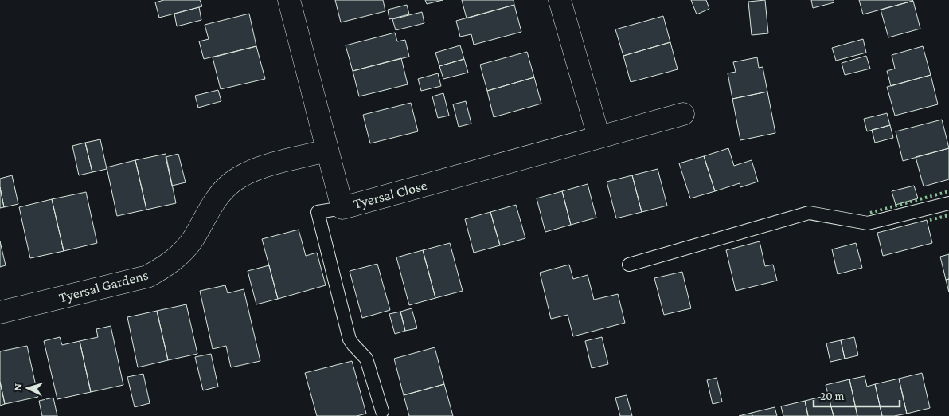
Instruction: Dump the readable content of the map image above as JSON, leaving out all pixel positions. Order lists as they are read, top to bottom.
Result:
{
  "streets": {
    "street": ["Tyersal Close", "Tyersal Gardens"]
  },
  "crossings": [
    ["Tyersal Close", "Tyersal Gardens"]
  ],
  "scale_bar": "20 m",
  "north": "left"
}
